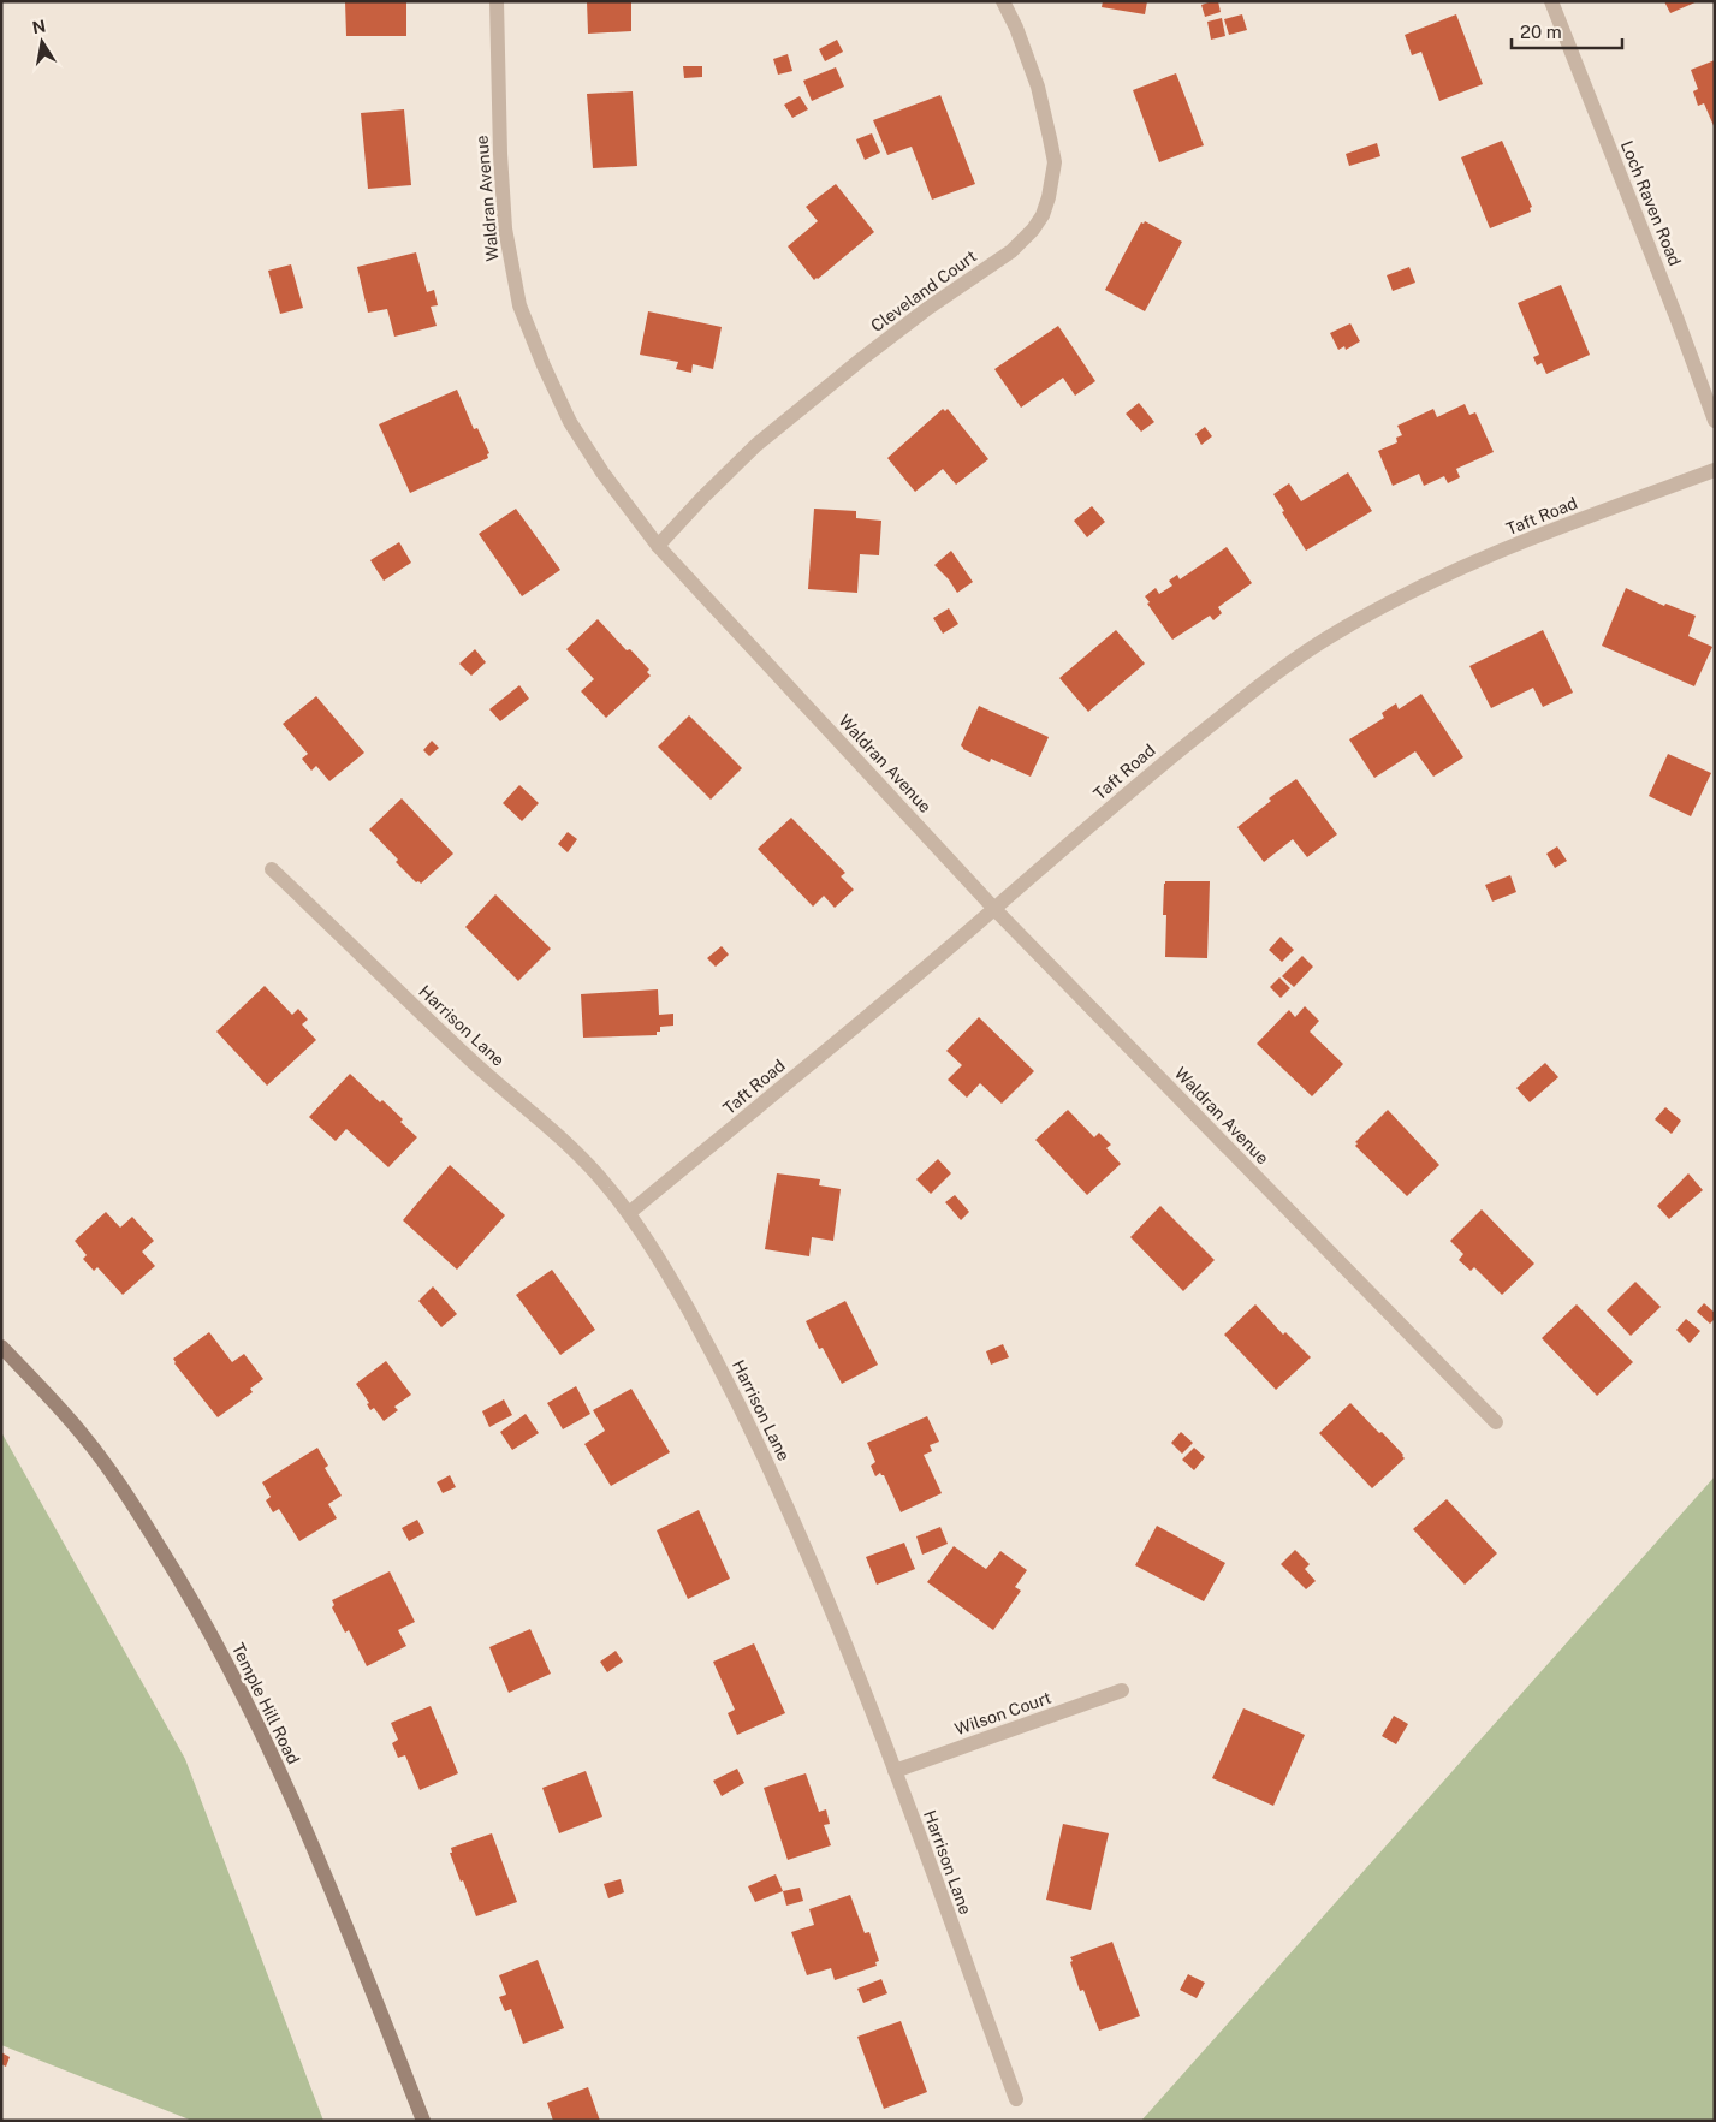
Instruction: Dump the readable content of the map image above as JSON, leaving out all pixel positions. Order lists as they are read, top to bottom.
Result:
{
  "streets": {
    "main road": ["Temple Hill Road"],
    "street": [
      "Waldran Avenue",
      "Loch Raven Road",
      "Cleveland Court",
      "Taft Road",
      "Harrison Lane",
      "Wilson Court"
    ]
  },
  "crossings": [
    ["Waldran Avenue", "Cleveland Court"],
    ["Waldran Avenue", "Taft Road"],
    ["Taft Road", "Harrison Lane"],
    ["Harrison Lane", "Wilson Court"]
  ],
  "scale_bar": "20 m",
  "north": "top"
}
